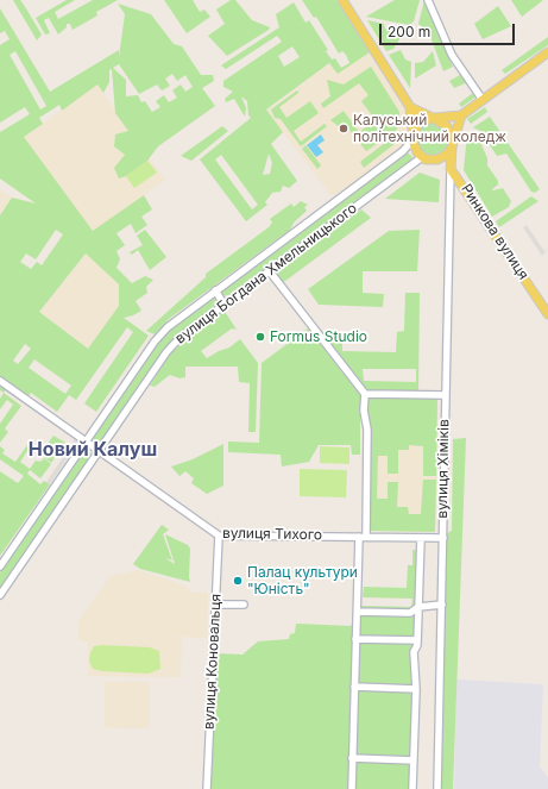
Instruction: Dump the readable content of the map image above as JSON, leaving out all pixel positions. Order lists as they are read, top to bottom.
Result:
{
  "streets": {
    "main road": ["Ринкова вулиця"],
    "street": [
      "вулиця Богдана Хмельницького",
      "вулиця Хіміків",
      "вулиця Тихого",
      "вулиця Коновальця"
    ]
  },
  "crossings": [
    ["Ринкова вулиця", "вулиця Богдана Хмельницького"],
    ["Ринкова вулиця", "вулиця Хіміків"],
    ["вулиця Богдана Хмельницького", "вулиця Тихого"],
    ["вулиця Хіміків", "вулиця Тихого"],
    ["вулиця Тихого", "вулиця Коновальця"]
  ],
  "districts": ["Новий Калуш"],
  "places": ["Калуський політехнічний коледж", "Formus Studio", "Палац культури \"Юність\""],
  "scale_bar": "200 m"
}
